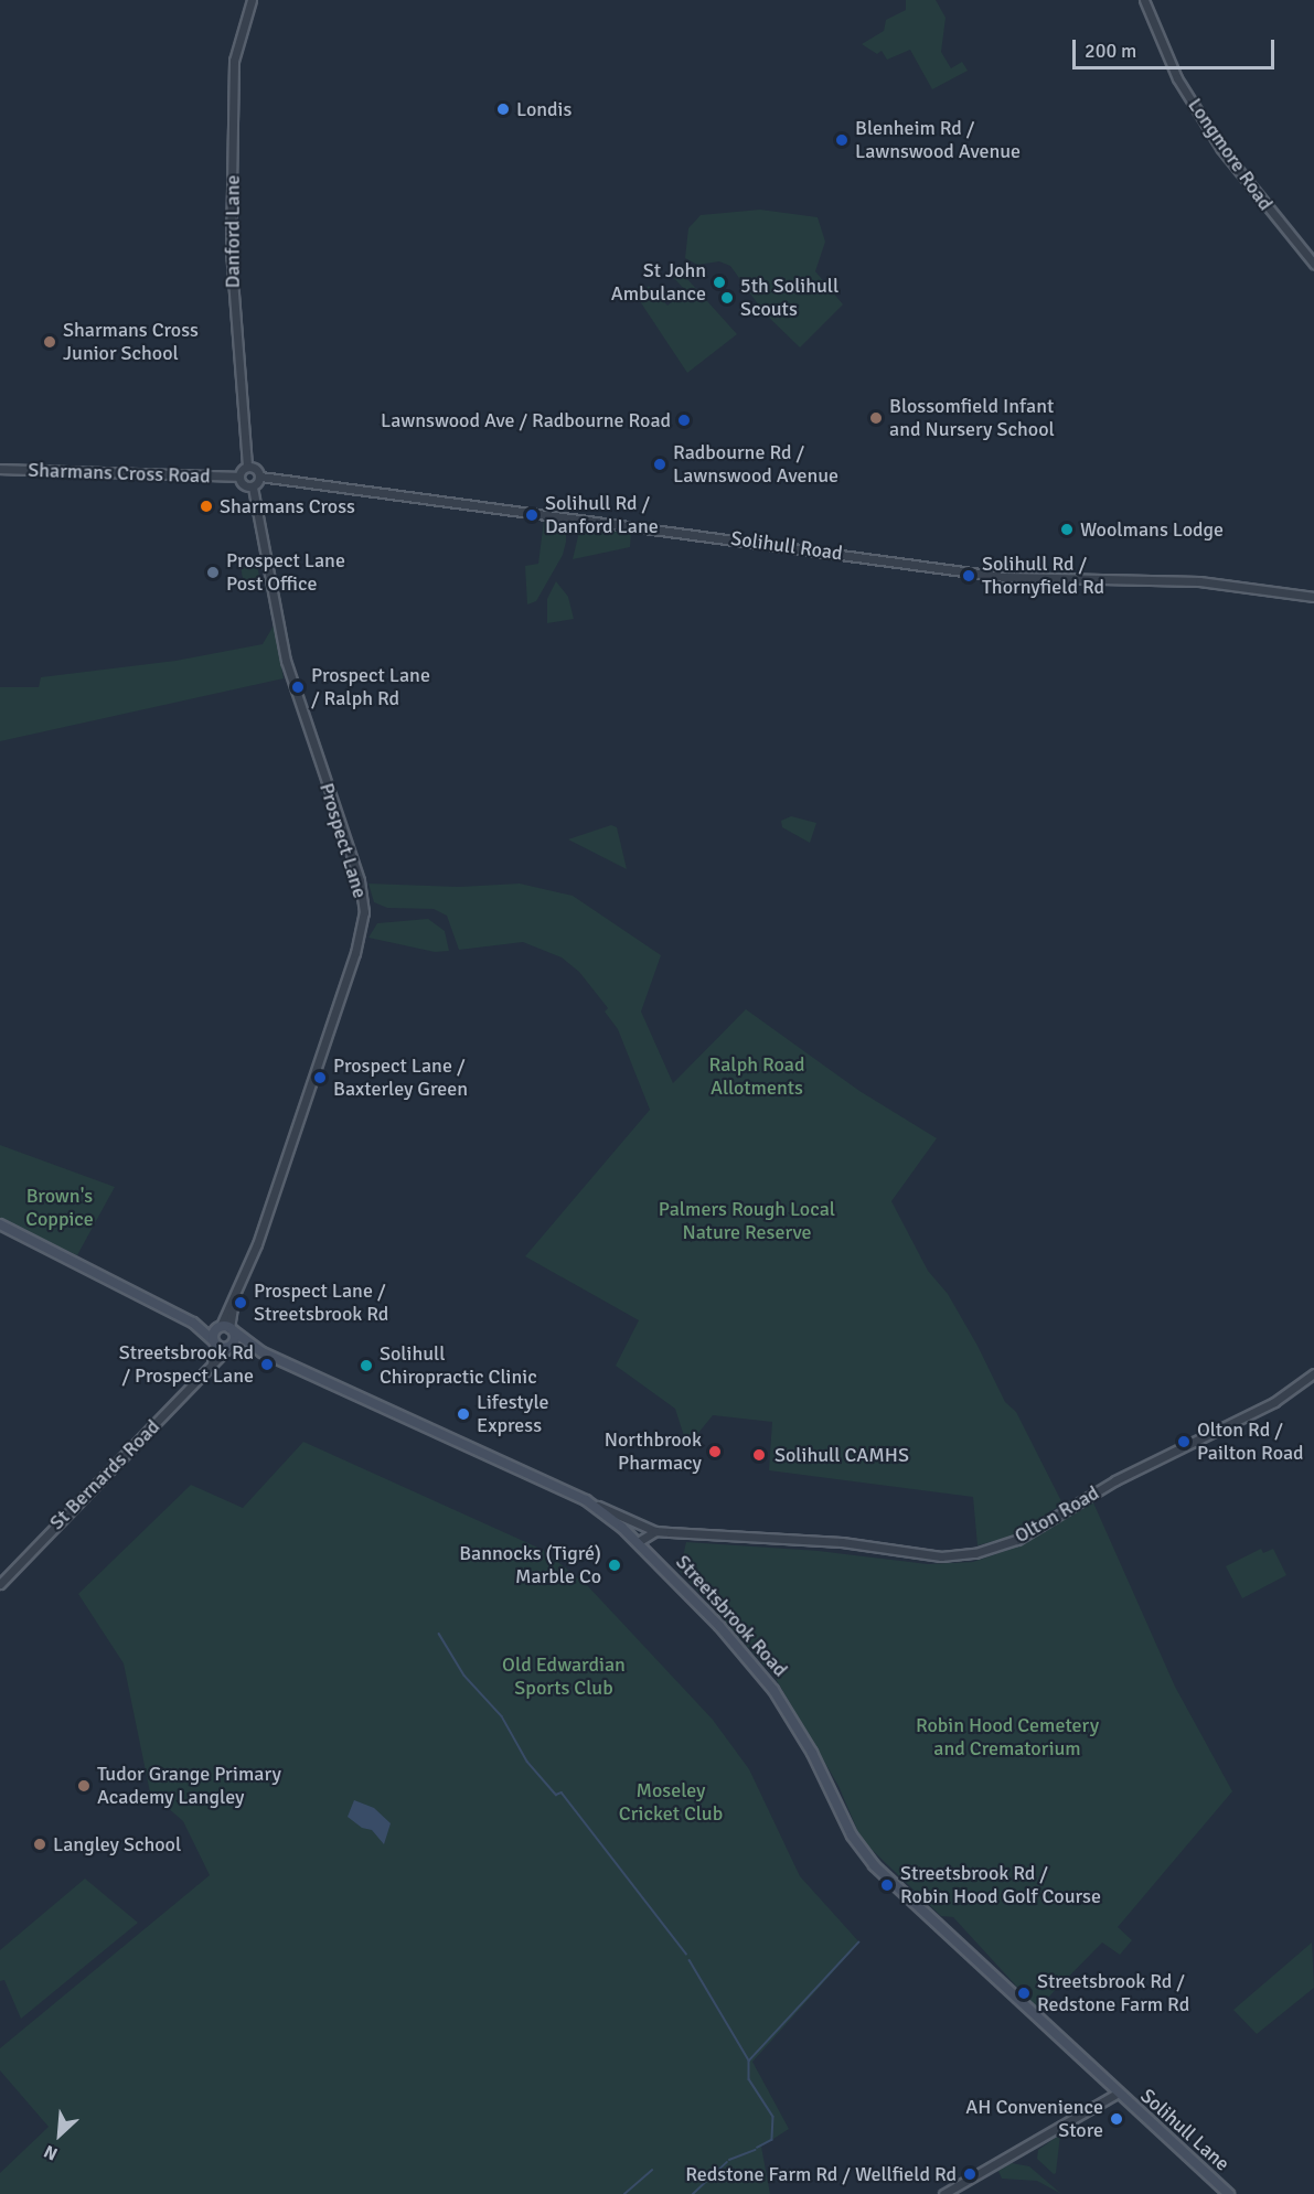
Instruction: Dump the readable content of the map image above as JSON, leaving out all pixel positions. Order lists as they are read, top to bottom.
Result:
{
  "streets": {
    "main road": ["Streetsbrook Road", "Solihull Lane"],
    "street": [
      "Longmore Road",
      "Danford Lane",
      "Sharmans Cross Road",
      "Solihull Road",
      "Prospect Lane",
      "St Bernards Road",
      "Olton Road"
    ]
  },
  "crossings": [
    ["Danford Lane", "Sharmans Cross Road"],
    ["Danford Lane", "Solihull Road"],
    ["Danford Lane", "Prospect Lane"],
    ["Sharmans Cross Road", "Solihull Road"],
    ["Sharmans Cross Road", "Prospect Lane"],
    ["Solihull Road", "Prospect Lane"],
    ["Prospect Lane", "Streetsbrook Road"],
    ["St Bernards Road", "Streetsbrook Road"],
    ["Olton Road", "Streetsbrook Road"],
    ["Streetsbrook Road", "Solihull Lane"]
  ],
  "parks": [
    "Ralph Road Allotments",
    "Brown's Coppice",
    "Palmers Rough Local Nature Reserve",
    "Old Edwardian Sports Club",
    "Robin Hood Cemetery and Crematorium",
    "Moseley Cricket Club"
  ],
  "places": [
    "Londis",
    "Blenheim Rd / Lawnswood Avenue",
    "St John Ambulance",
    "5th Solihull Scouts",
    "Sharmans Cross Junior School",
    "Blossomfield Infant and Nursery School",
    "Lawnswood Ave / Radbourne Road",
    "Radbourne Rd / Lawnswood Avenue",
    "Sharmans Cross",
    "Solihull Rd / Danford Lane",
    "Woolmans Lodge",
    "Prospect Lane Post Office",
    "Solihull Rd / Thornyfield Rd",
    "Prospect Lane / Ralph Rd",
    "Prospect Lane / Baxterley Green",
    "Prospect Lane / Streetsbrook Rd",
    "Streetsbrook Rd / Prospect Lane",
    "Solihull Chiropractic Clinic",
    "Lifestyle Express",
    "Olton Rd / Pailton Road",
    "Northbrook Pharmacy",
    "Solihull CAMHS",
    "Bannocks (Tigré) Marble Co",
    "Tudor Grange Primary Academy Langley",
    "Langley School",
    "Streetsbrook Rd / Robin Hood Golf Course",
    "Streetsbrook Rd / Redstone Farm Rd",
    "AH Convenience Store",
    "Redstone Farm Rd / Wellfield Rd"
  ],
  "scale_bar": "200 m",
  "north": "bottom left"
}
